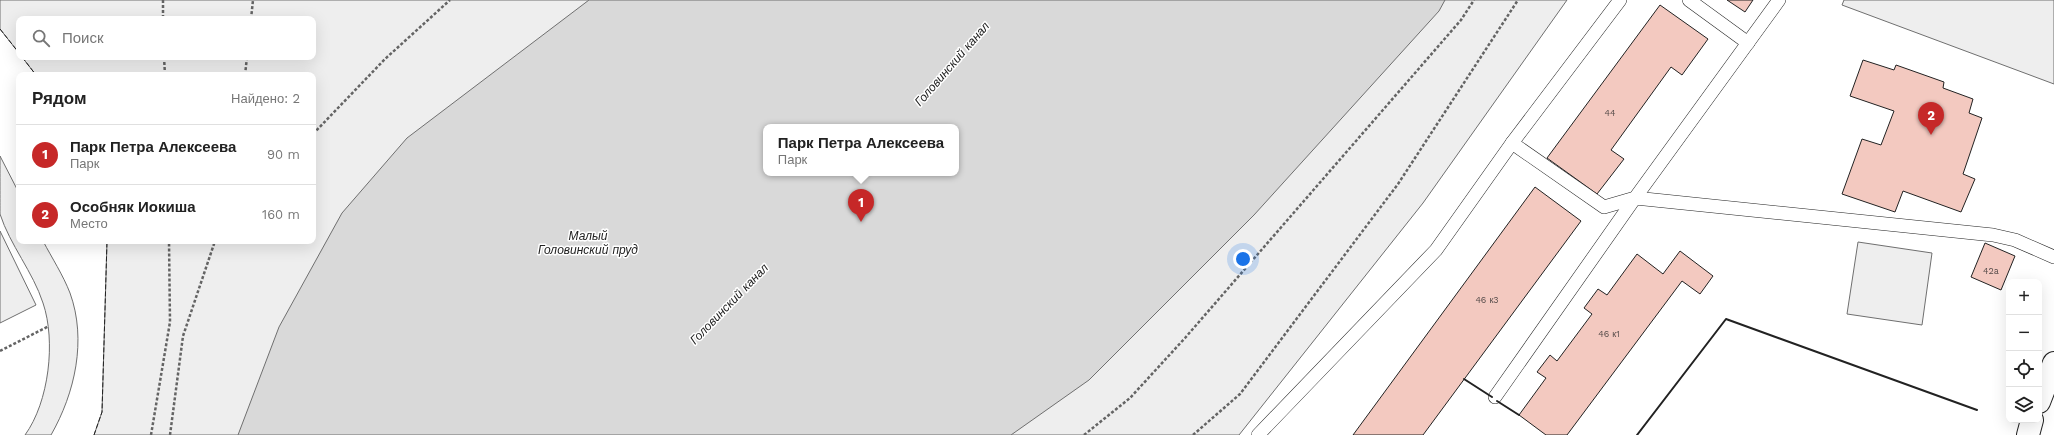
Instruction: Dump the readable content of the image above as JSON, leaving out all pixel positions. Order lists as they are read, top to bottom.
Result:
{
  "water": ["Головинский канал", "Малый Головинский пруд"],
  "house_numbers": [
    "44",
    "42a",
    "46 к3",
    "46 к1"
  ],
  "page": {
    "search": "Поиск",
    "heading": ["Рядом", "Найдено: 2"],
    "pins": ["2", "1"],
    "popup": ["Парк Петра Алексеева", "Парк"],
    "list": [
      {
        "mark": "1",
        "name": "Парк Петра Алексеева",
        "note": "Парк",
        "value": "90 m"
      },
      {
        "mark": "2",
        "name": "Особняк Иокиша",
        "note": "Место",
        "value": "160 m"
      }
    ],
    "map_buttons": ["+", "−"]
  }
}
